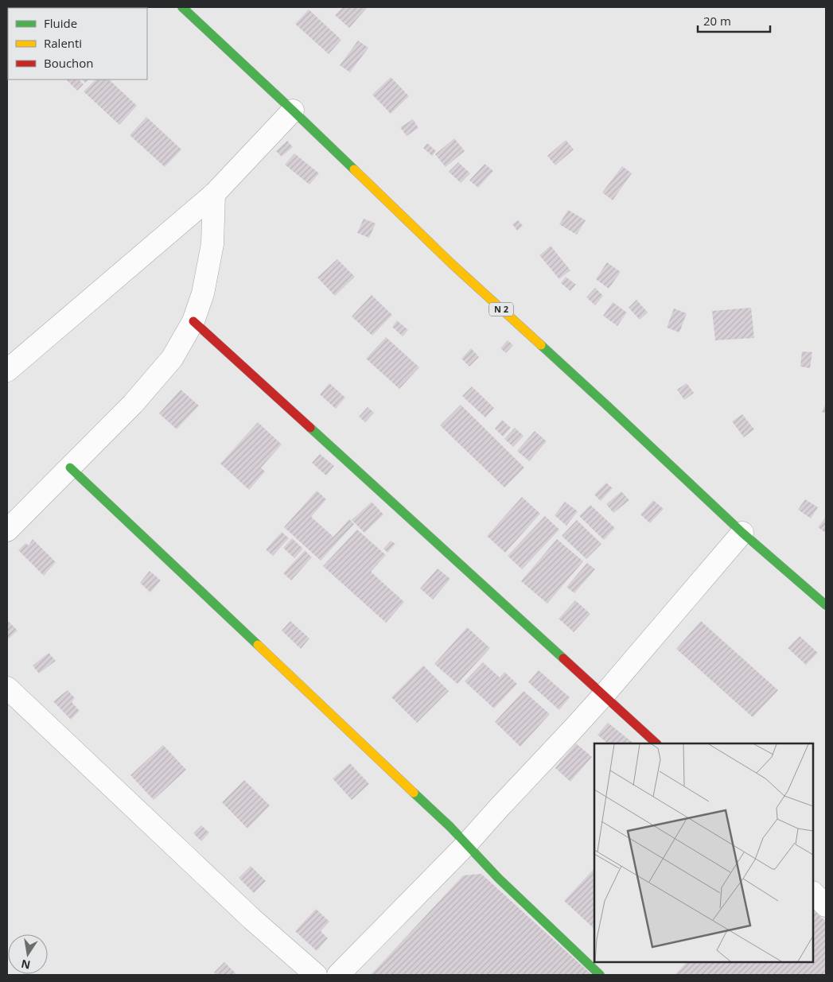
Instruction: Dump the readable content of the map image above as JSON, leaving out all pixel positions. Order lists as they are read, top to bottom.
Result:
{
  "streets": {
    "street": ["N 2"]
  },
  "legend": ["Fluide", "Ralenti", "Bouchon"],
  "scale_bar": "20 m",
  "north": "bottom"
}
